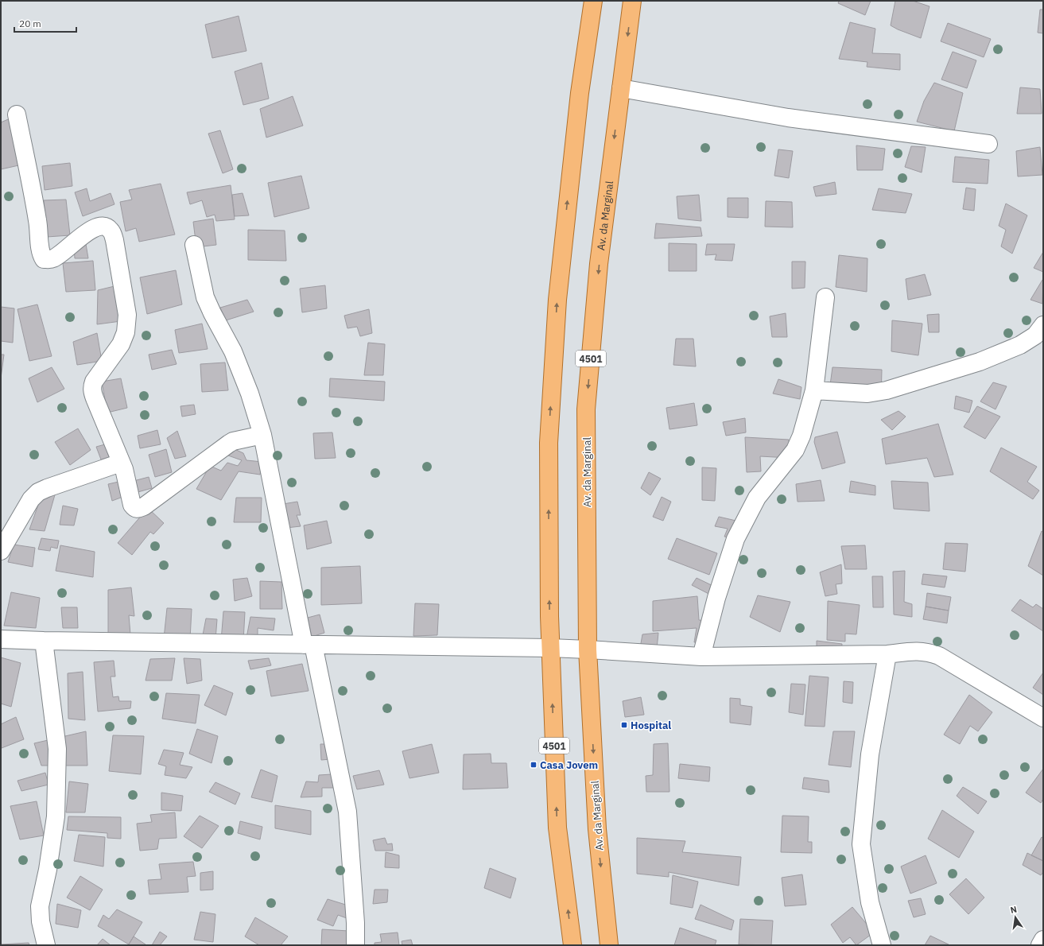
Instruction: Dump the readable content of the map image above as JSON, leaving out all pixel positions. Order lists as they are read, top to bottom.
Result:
{
  "streets": {
    "main road": ["Av. da Marginal", "4501"]
  },
  "places": {
    "transit": ["Hospital", "Casa Jovem"]
  },
  "scale_bar": "20 m",
  "north": "top"
}
